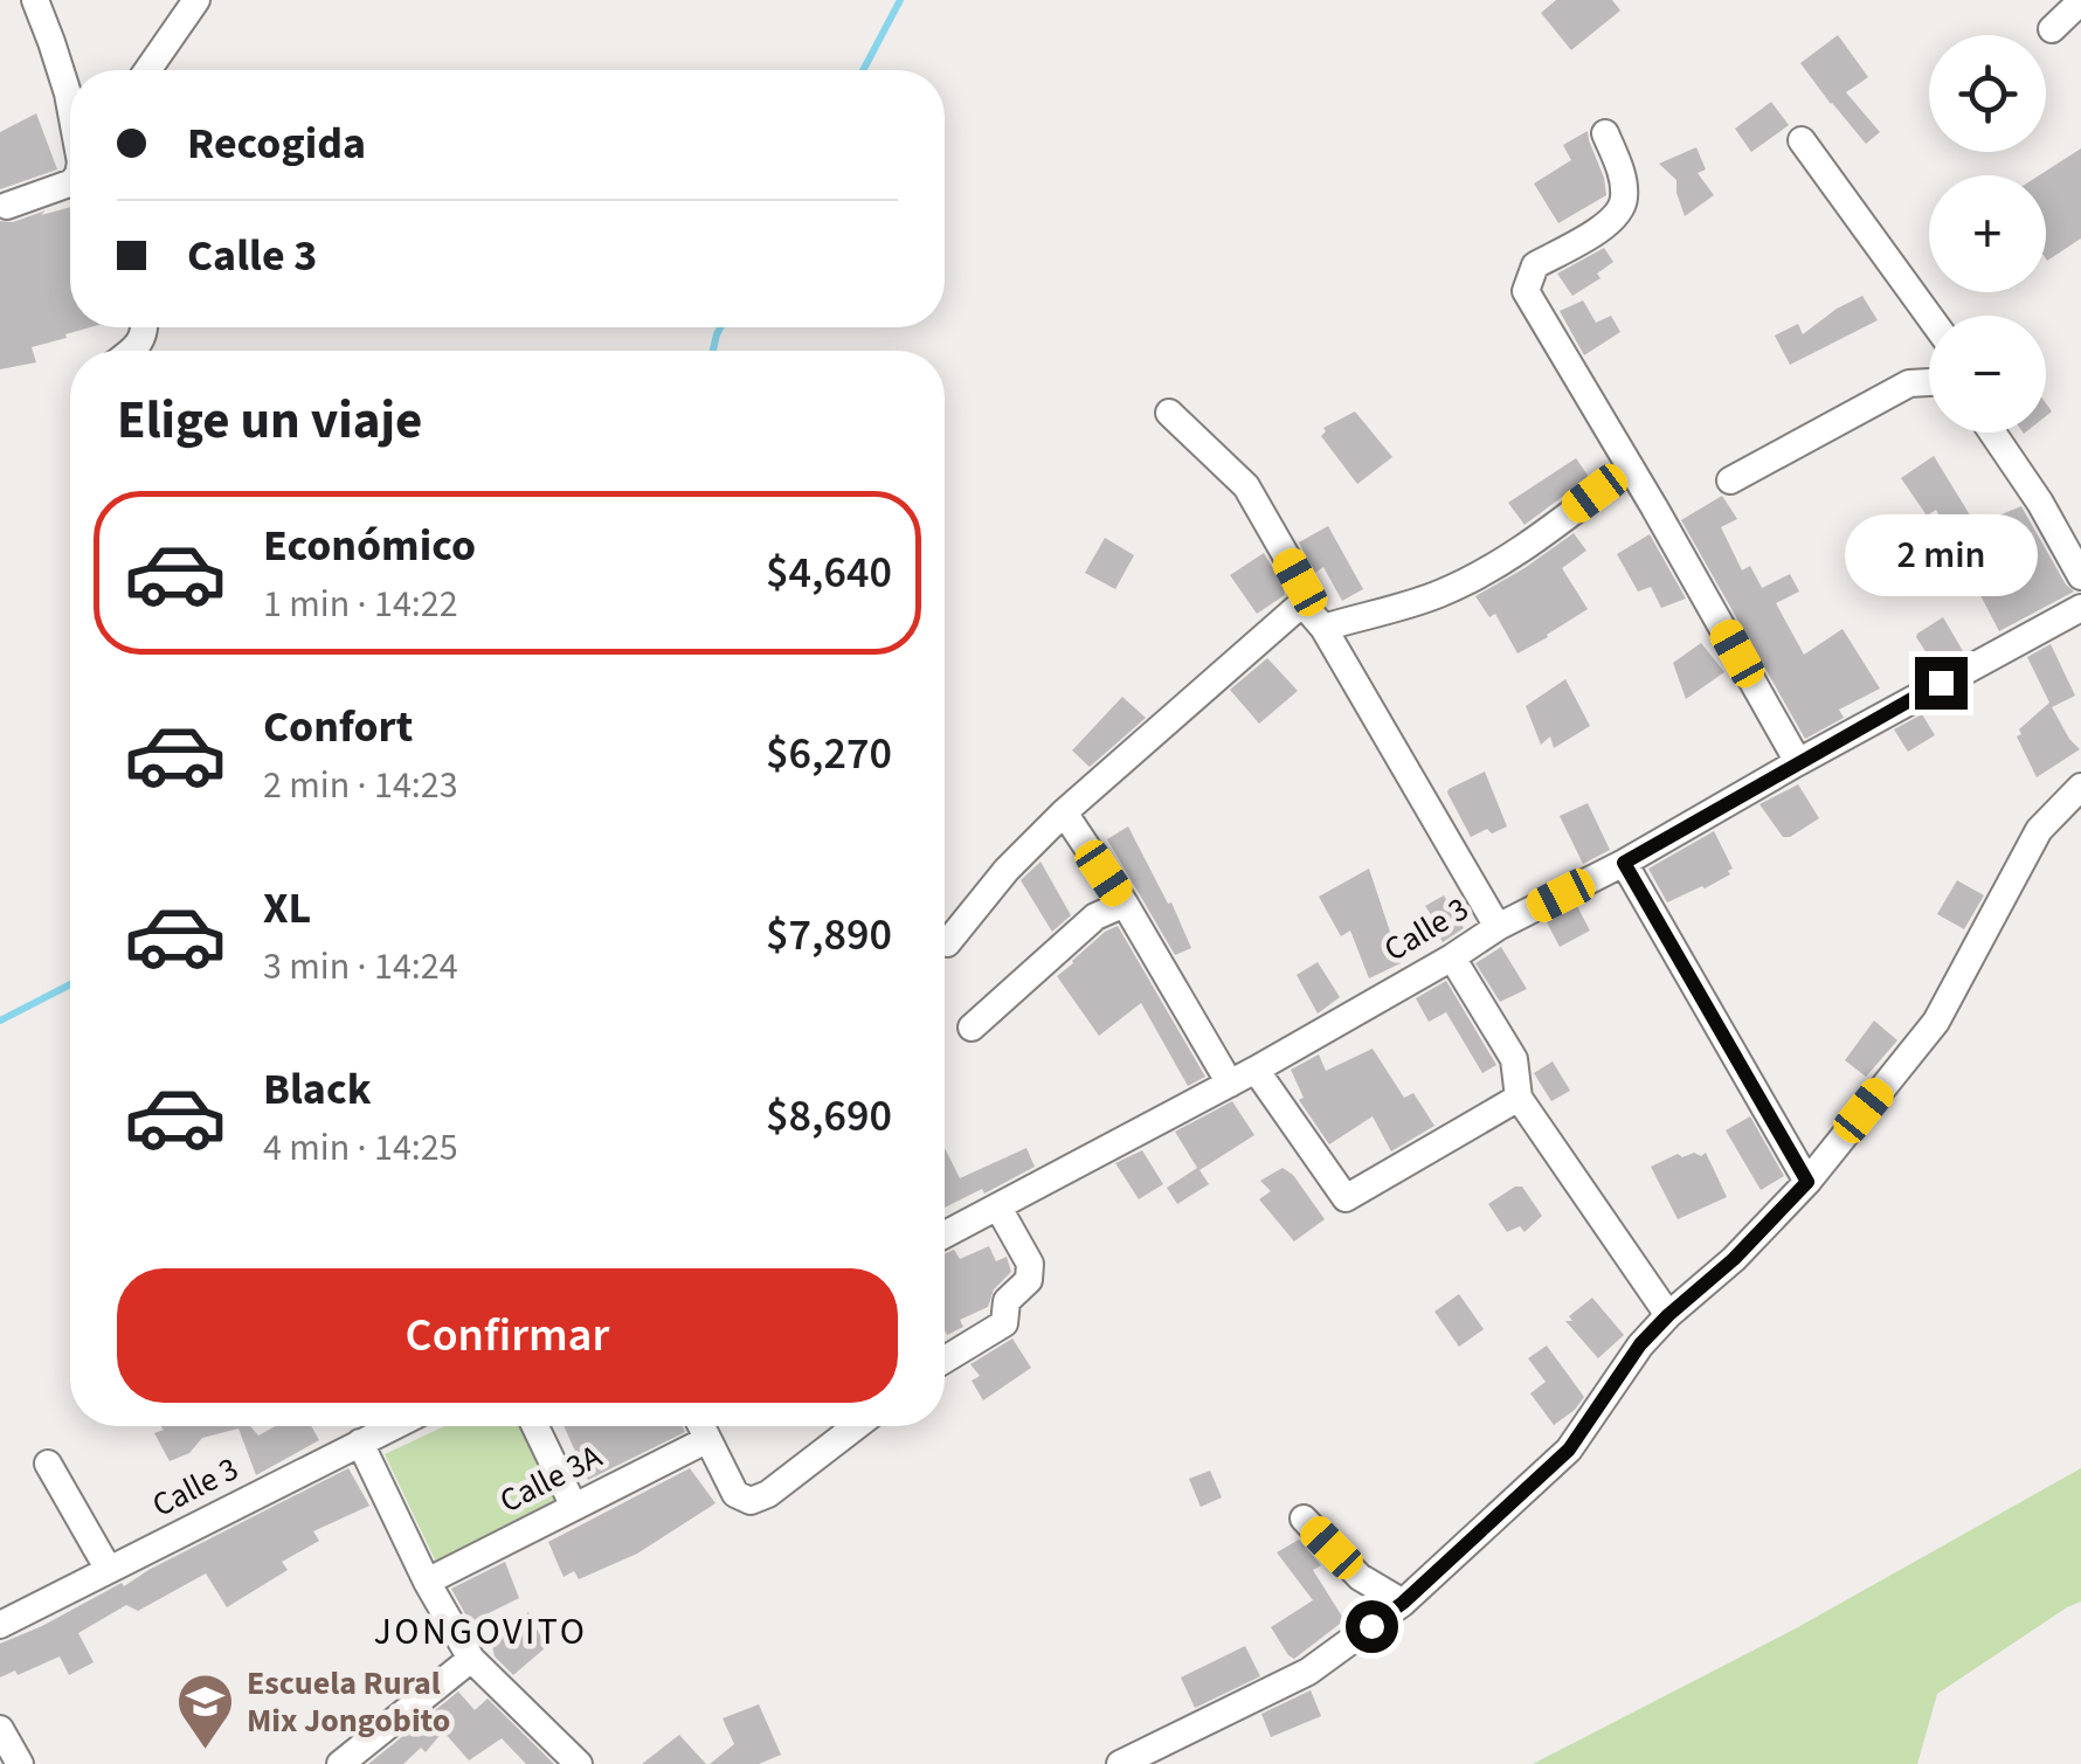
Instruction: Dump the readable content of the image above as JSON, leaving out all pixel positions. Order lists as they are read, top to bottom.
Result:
{
  "streets": {
    "street": ["Calle 3", "Calle 3A"]
  },
  "districts": ["JONGOVITO"],
  "places": {
    "school or university": ["Escuela Rural Mix Jongobito"]
  },
  "page": {
    "map_buttons": ["+", "−"],
    "banner": ["Recogida", "Calle 3"],
    "heading": "Elige un viaje",
    "list": [
      {
        "name": "Económico",
        "note": "1 min · 14:22",
        "value": "$4,640"
      },
      {
        "name": "Confort",
        "note": "2 min · 14:23",
        "value": "$6,270"
      },
      {
        "name": "XL",
        "note": "3 min · 14:24",
        "value": "$7,890"
      },
      {
        "name": "Black",
        "note": "4 min · 14:25",
        "value": "$8,690"
      }
    ],
    "bubble": "2 min",
    "buttons": "Confirmar"
  }
}
